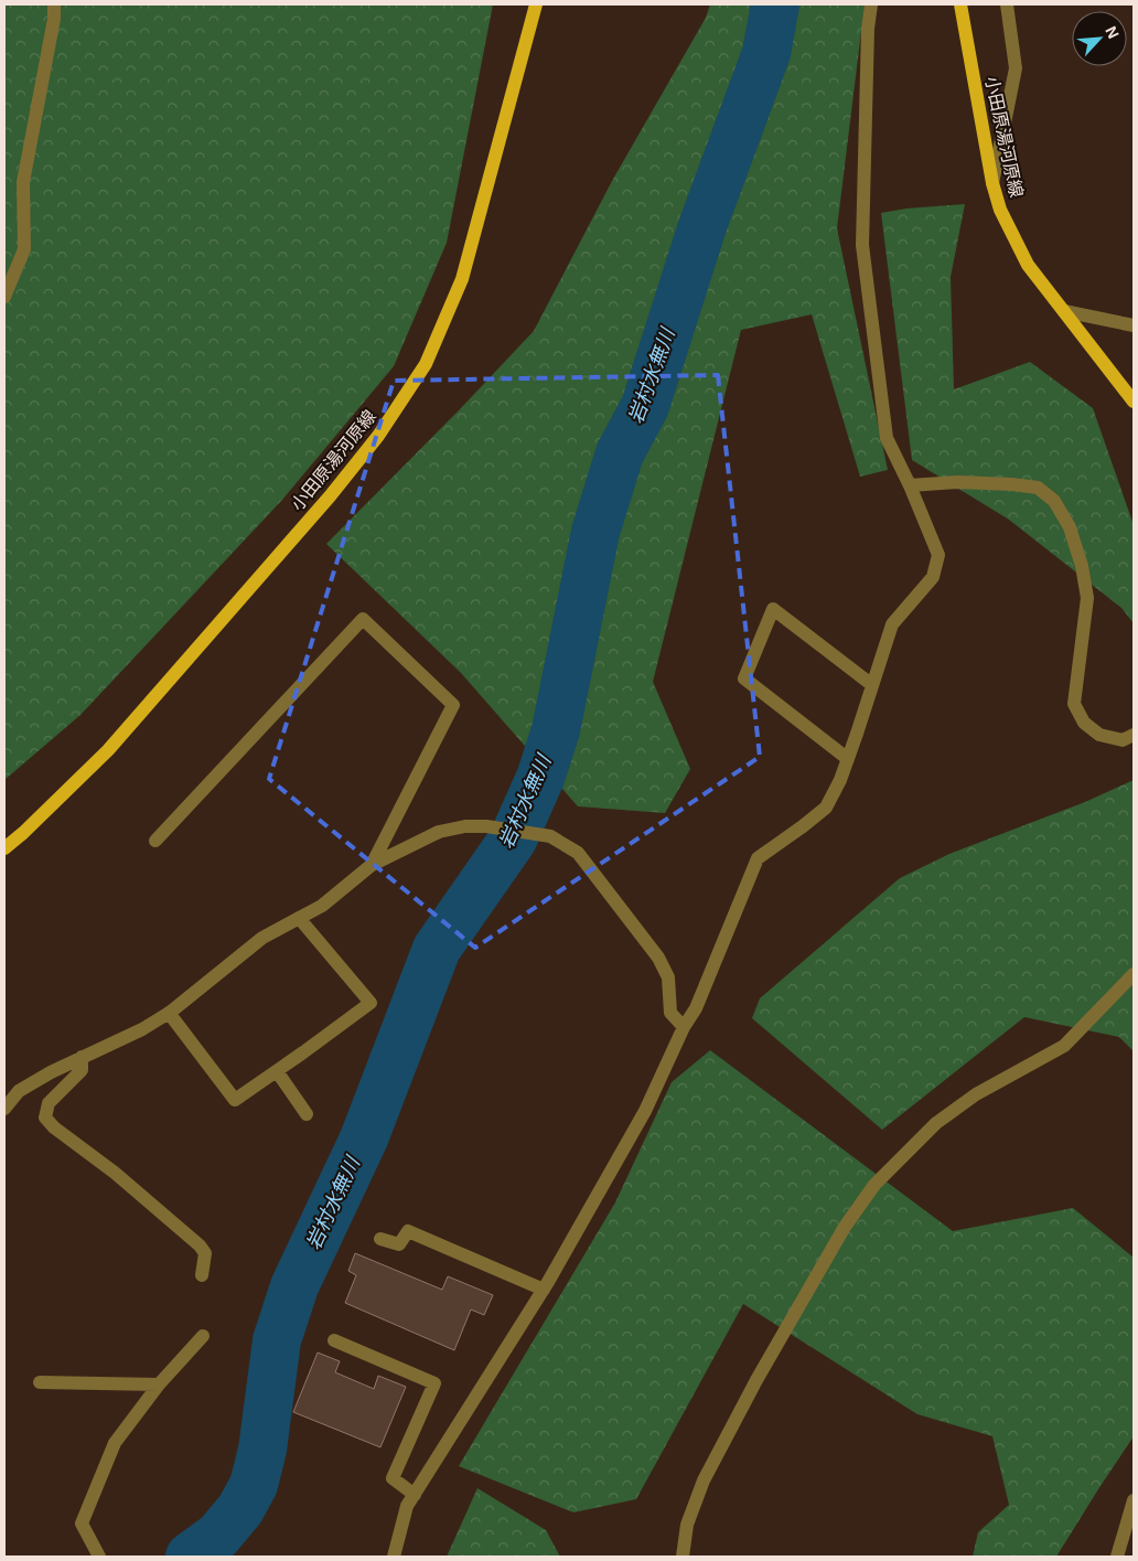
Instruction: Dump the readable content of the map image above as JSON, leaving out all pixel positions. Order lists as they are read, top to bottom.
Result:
{
  "streets": {
    "main road": ["小田原湯河原線"]
  },
  "water": ["岩村水無川"],
  "north": "top right"
}
